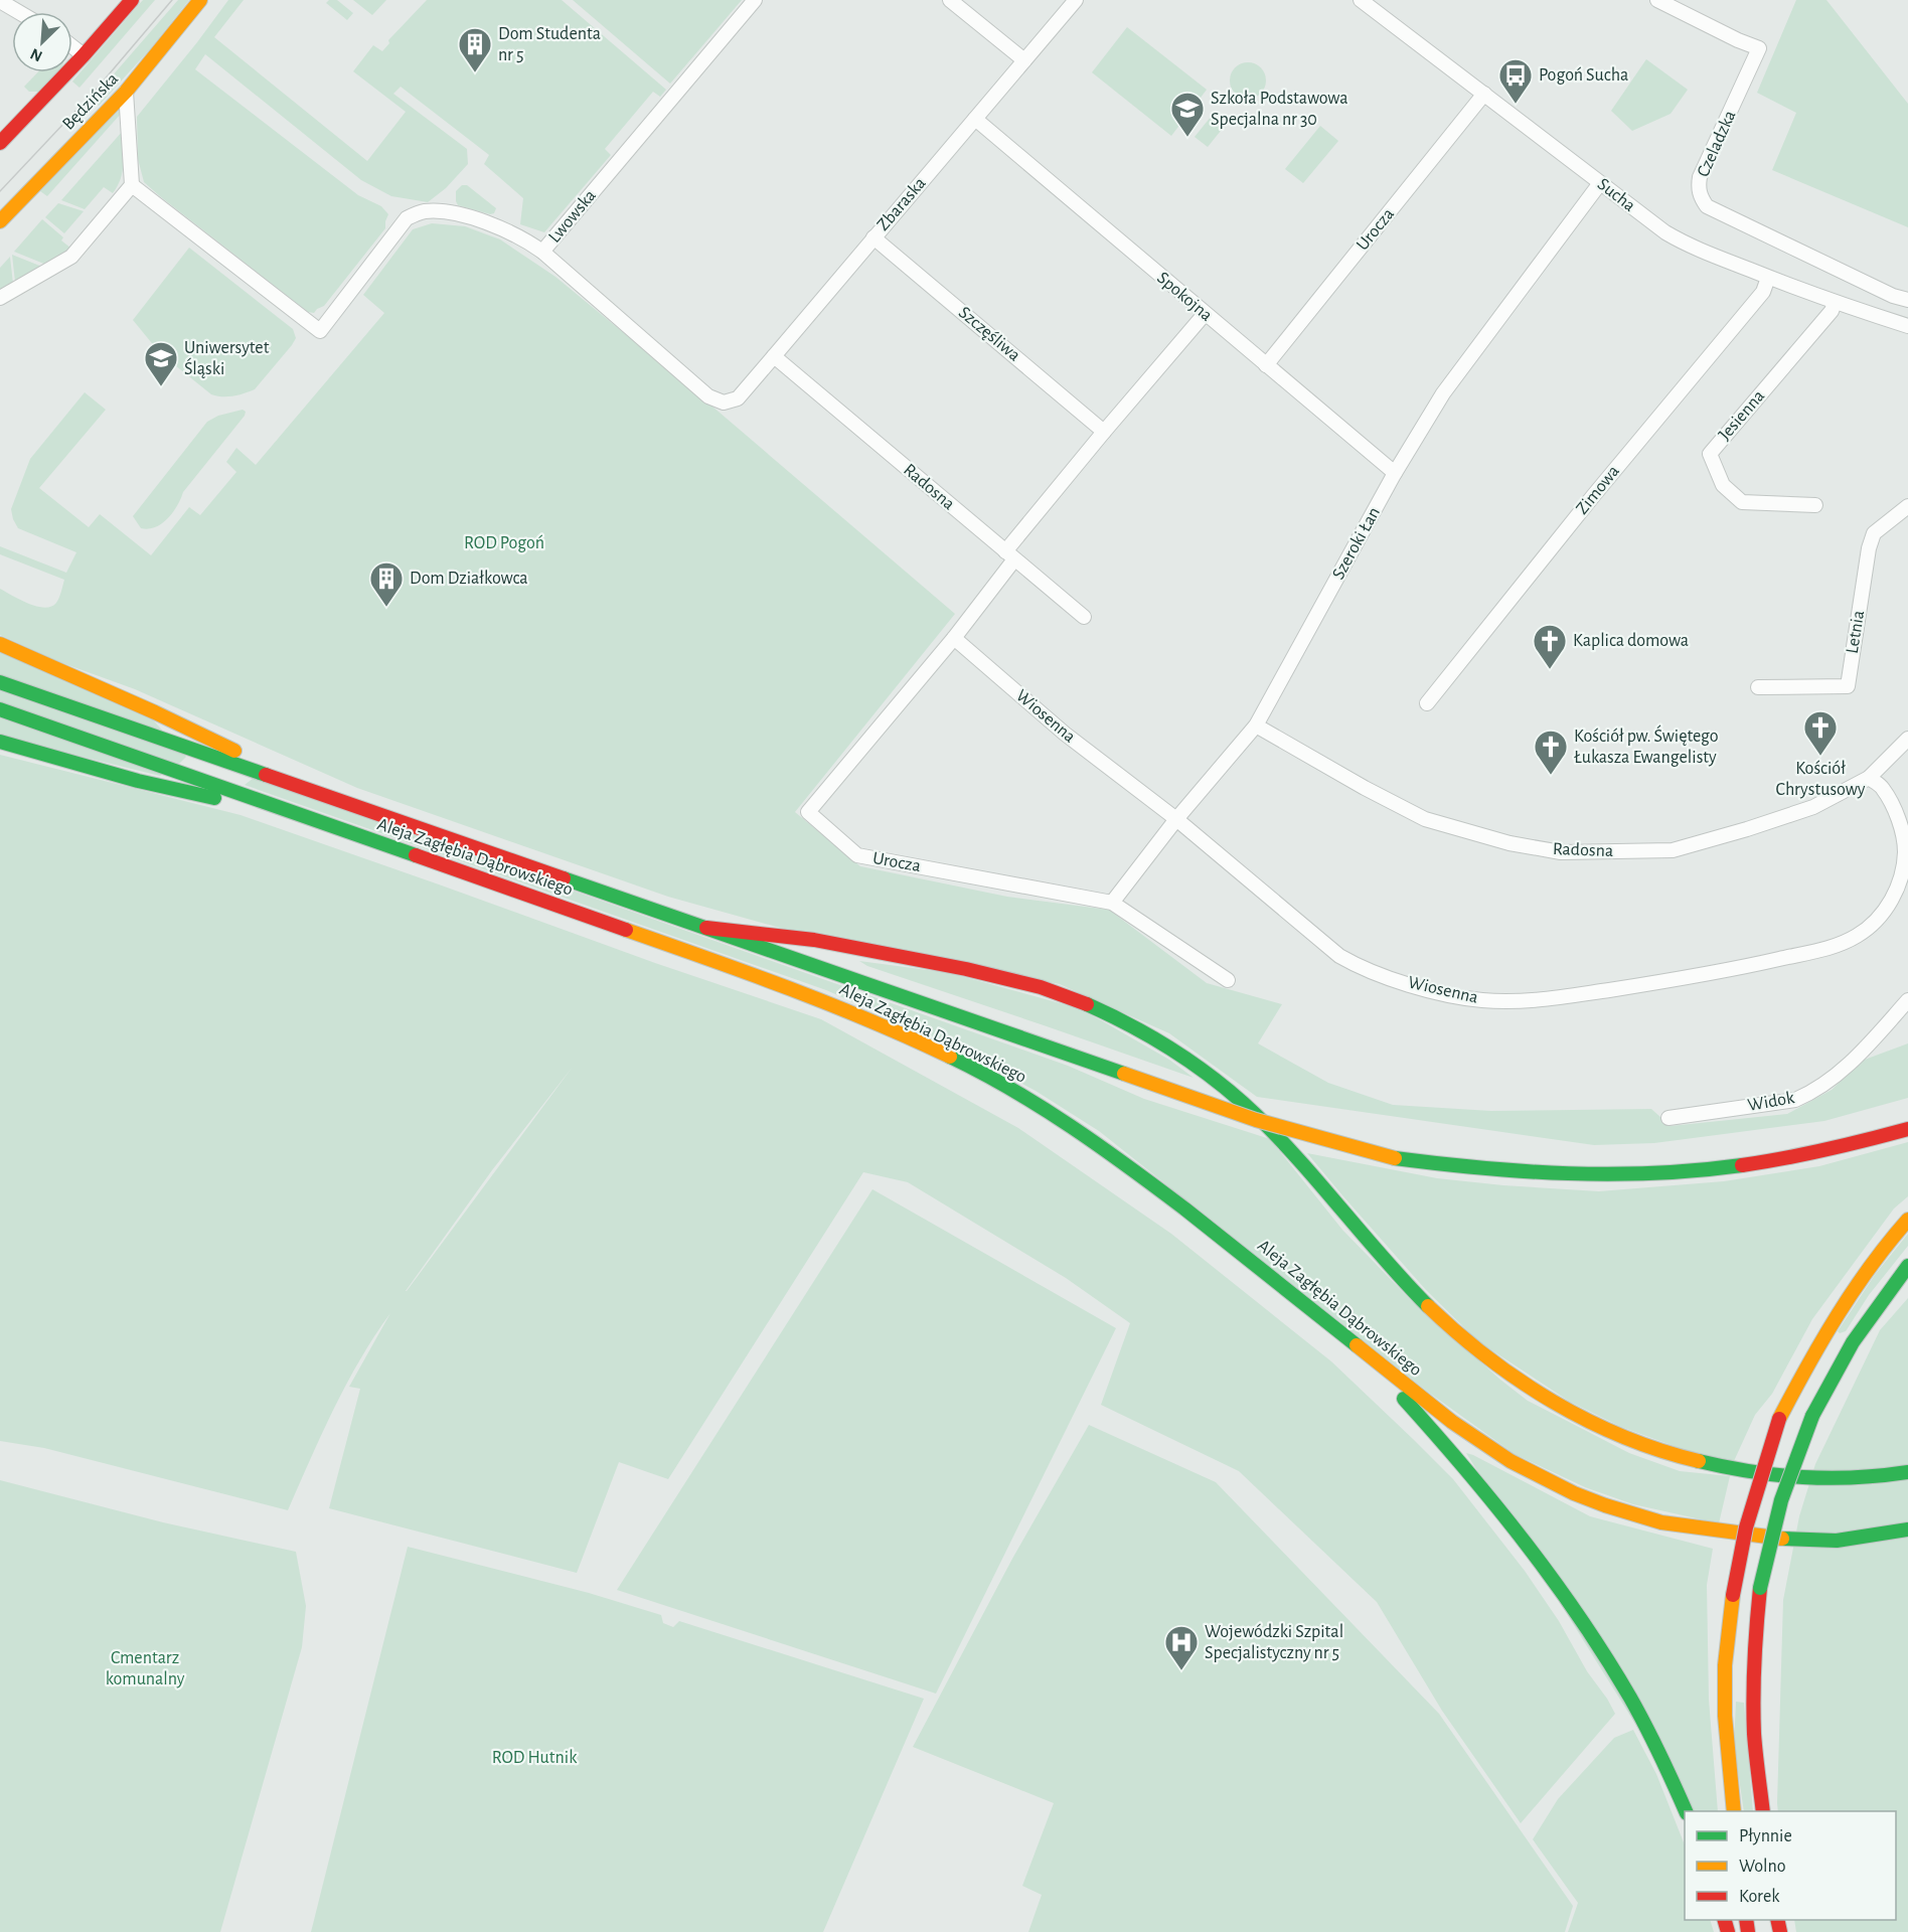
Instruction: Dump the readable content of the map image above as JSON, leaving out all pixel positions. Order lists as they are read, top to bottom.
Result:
{
  "streets": {
    "main road": ["Będzińska", "Aleja Zagłębia Dąbrowskiego"],
    "street": [
      "Czeladzka",
      "Sucha",
      "Zbaraska",
      "Lwowska",
      "Urocza",
      "Spokojna",
      "Szczęśliwa",
      "Jesienna",
      "Radosna",
      "Zimowa",
      "Szeroki Łan",
      "Letnia",
      "Wiosenna",
      "Widok"
    ]
  },
  "crossings": [
    ["Sucha", "Urocza"],
    ["Sucha", "Jesienna"],
    ["Sucha", "Zimowa"],
    ["Sucha", "Szeroki Łan"],
    ["Zbaraska", "Lwowska"],
    ["Zbaraska", "Spokojna"],
    ["Zbaraska", "Szczęśliwa"],
    ["Zbaraska", "Radosna"],
    ["Urocza", "Spokojna"],
    ["Urocza", "Szczęśliwa"],
    ["Urocza", "Radosna"],
    ["Urocza", "Szeroki Łan"],
    ["Urocza", "Wiosenna"],
    ["Spokojna", "Szeroki Łan"],
    ["Radosna", "Szeroki Łan"],
    ["Radosna", "Wiosenna"],
    ["Szeroki Łan", "Wiosenna"]
  ],
  "parks": ["ROD Pogoń", "Cmentarz komunalny", "ROD Hutnik"],
  "places": {
    "building": ["Dom Studenta nr 5", "Dom Działkowca"],
    "bus stop": ["Pogoń Sucha"],
    "school or university": ["Szkoła Podstawowa Specjalna nr 30", "Uniwersytet Śląski"],
    "church": ["Kaplica domowa", "Kościół Chrystusowy", "Kościół pw. Świętego Łukasza Ewangelisty"],
    "hospital": ["Wojewódzki Szpital Specjalistyczny nr 5"]
  },
  "legend": ["Płynnie", "Wolno", "Korek"],
  "north": "bottom left"
}
